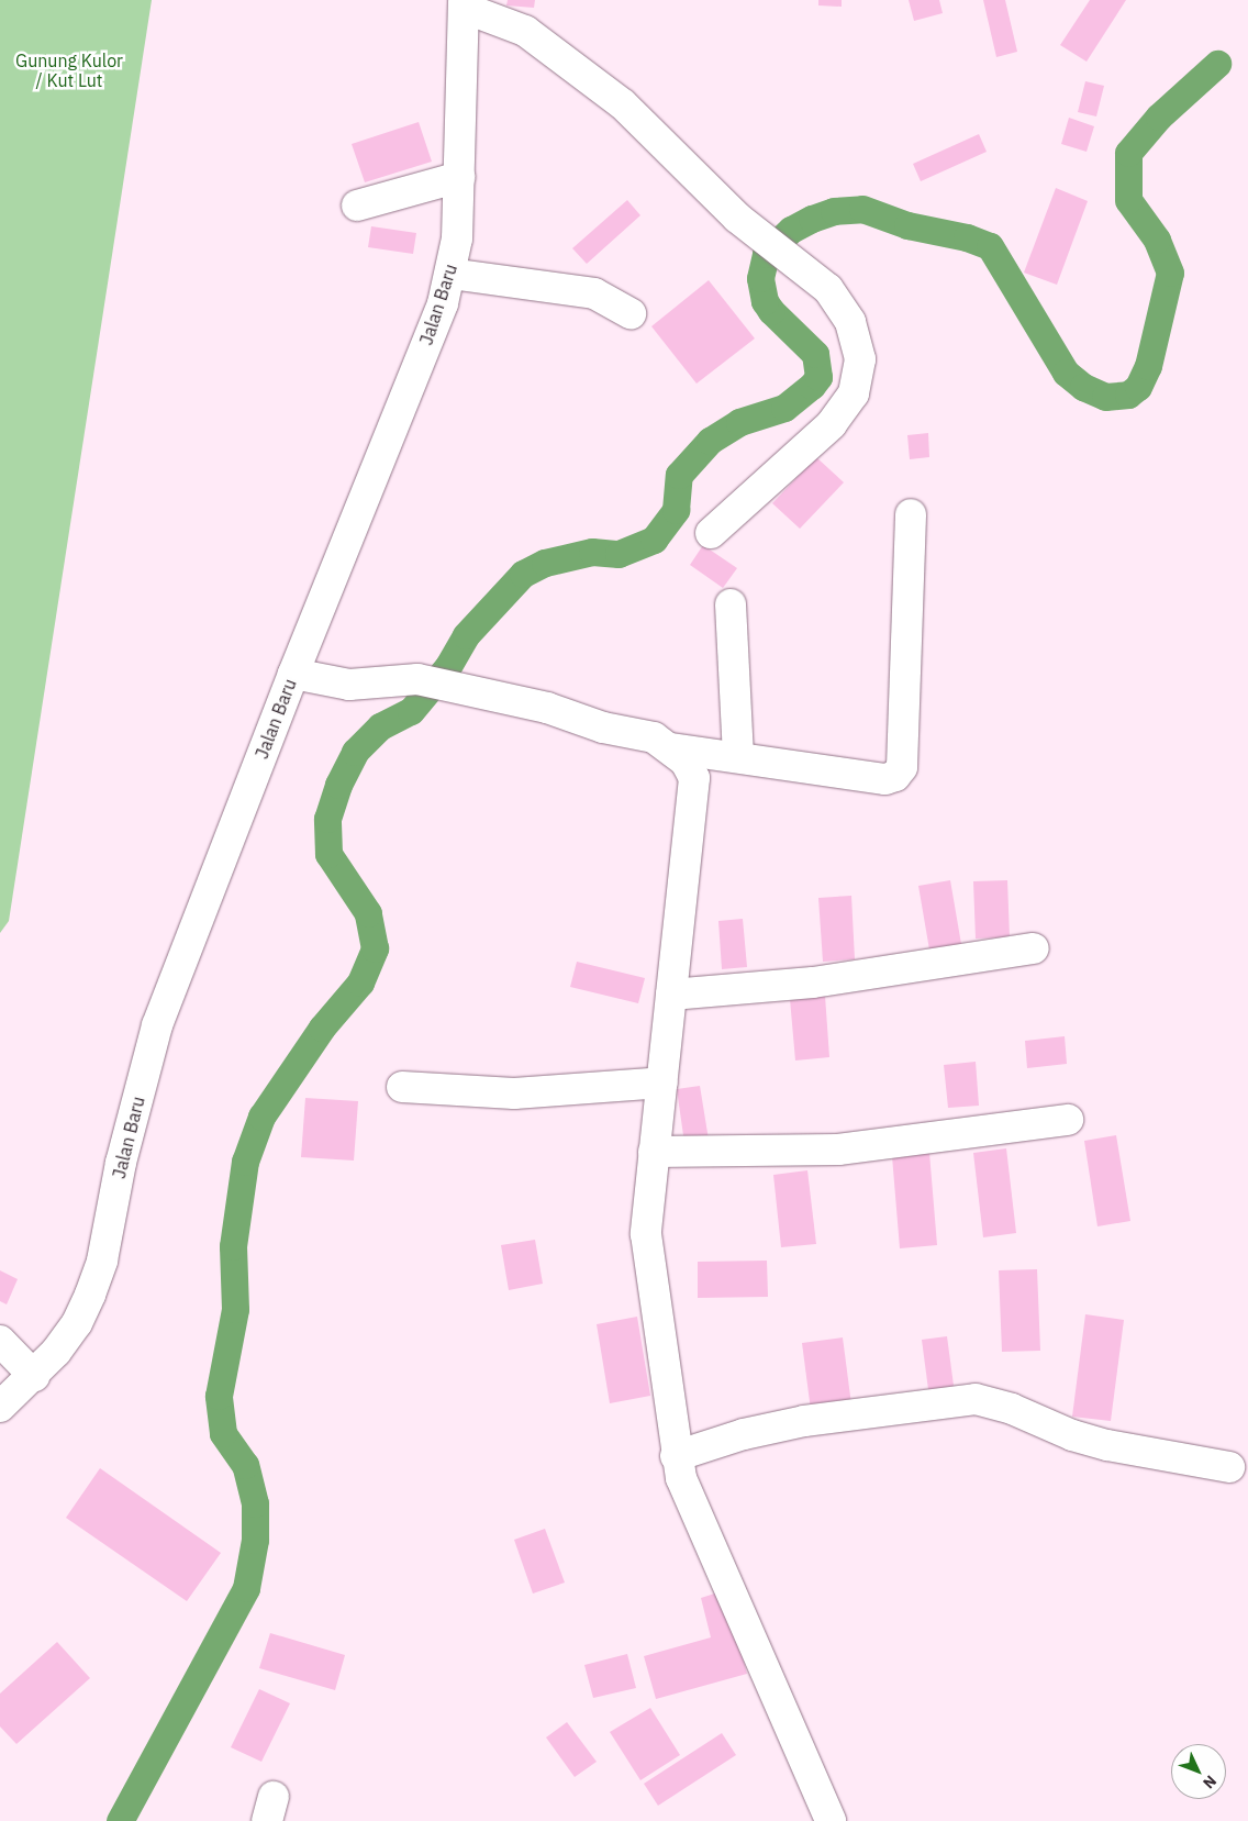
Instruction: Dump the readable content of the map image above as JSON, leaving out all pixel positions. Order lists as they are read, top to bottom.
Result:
{
  "streets": {
    "street": ["Jalan Baru"]
  },
  "parks": ["Gunung Kulor / Kut Lut"],
  "north": "bottom right"
}
